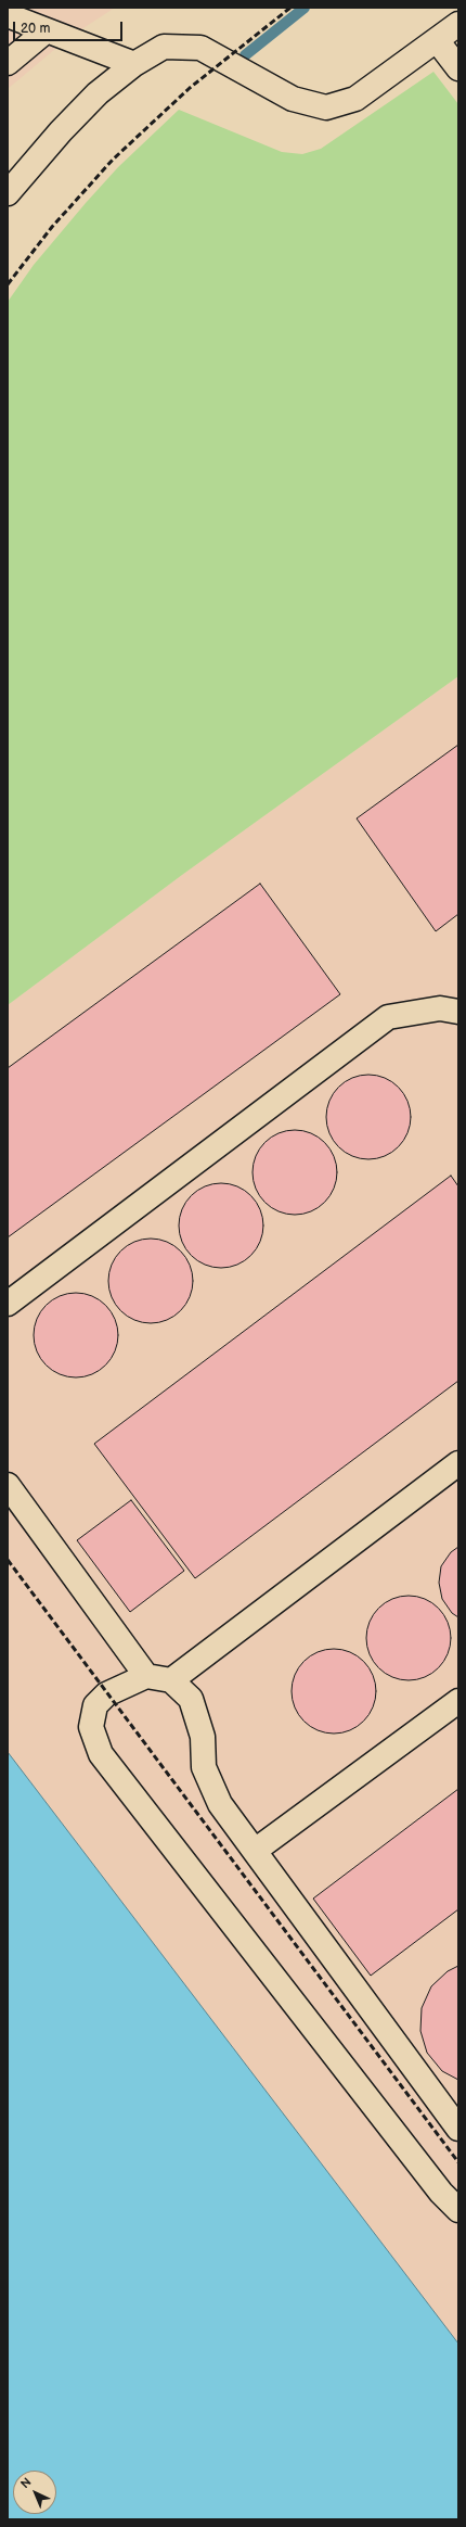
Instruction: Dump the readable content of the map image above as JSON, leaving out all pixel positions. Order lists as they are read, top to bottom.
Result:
{
  "scale_bar": "20 m",
  "north": "top left"
}
